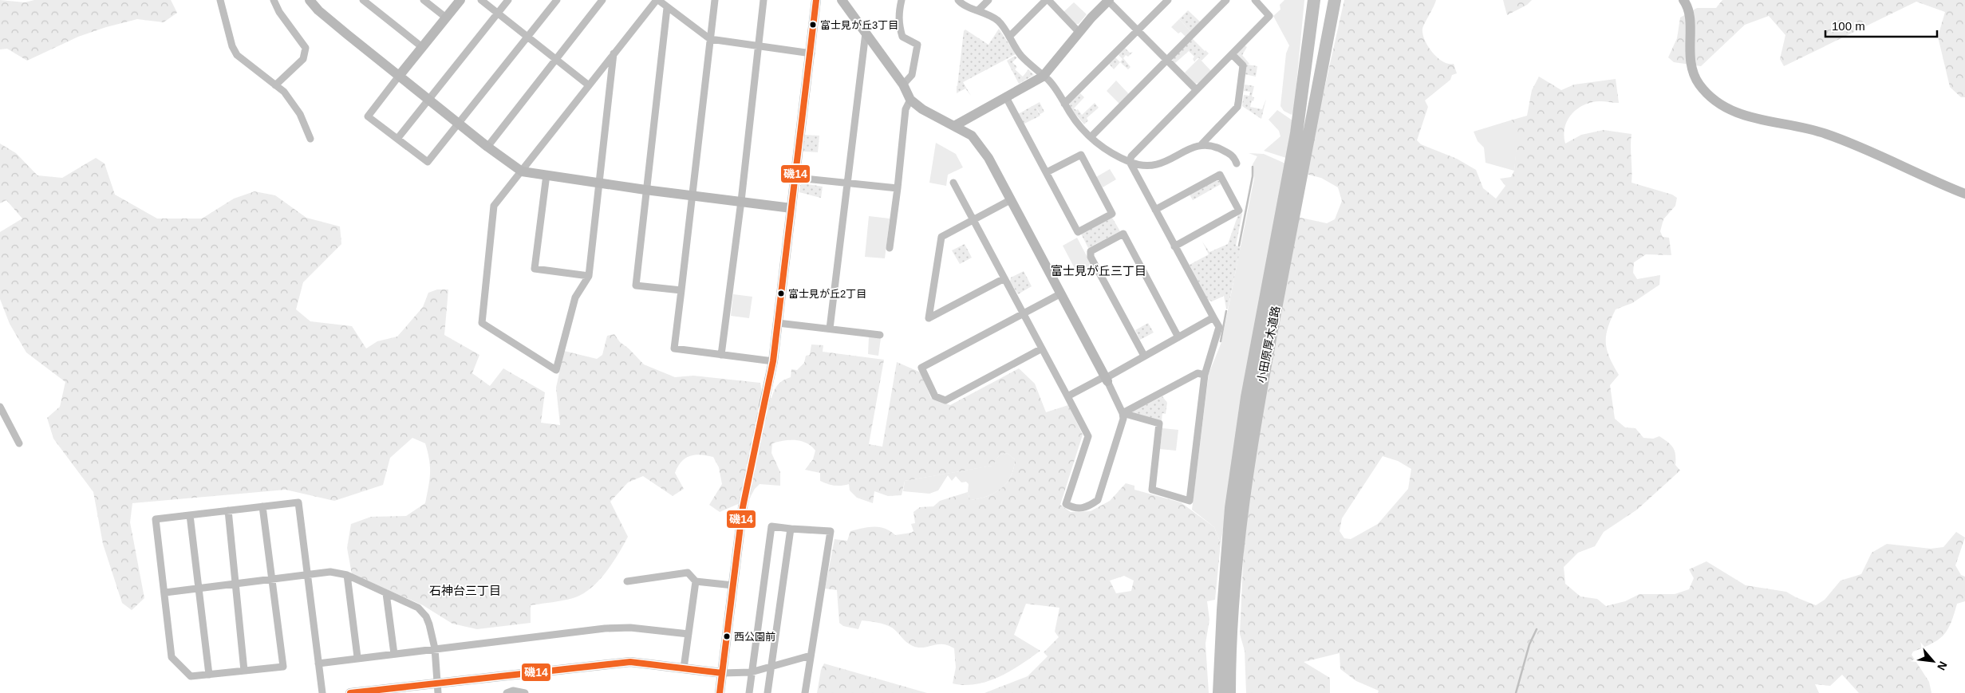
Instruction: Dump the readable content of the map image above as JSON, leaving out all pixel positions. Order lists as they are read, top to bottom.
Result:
{
  "streets": {
    "highway": ["小田原厚木道路"]
  },
  "districts": ["富士見が丘三丁目", "石神台三丁目"],
  "places": ["富士見が丘3丁目", "富士見が丘2丁目", "西公園前"],
  "lines": ["transit line 磯14"],
  "scale_bar": "100 m",
  "north": "bottom right"
}
